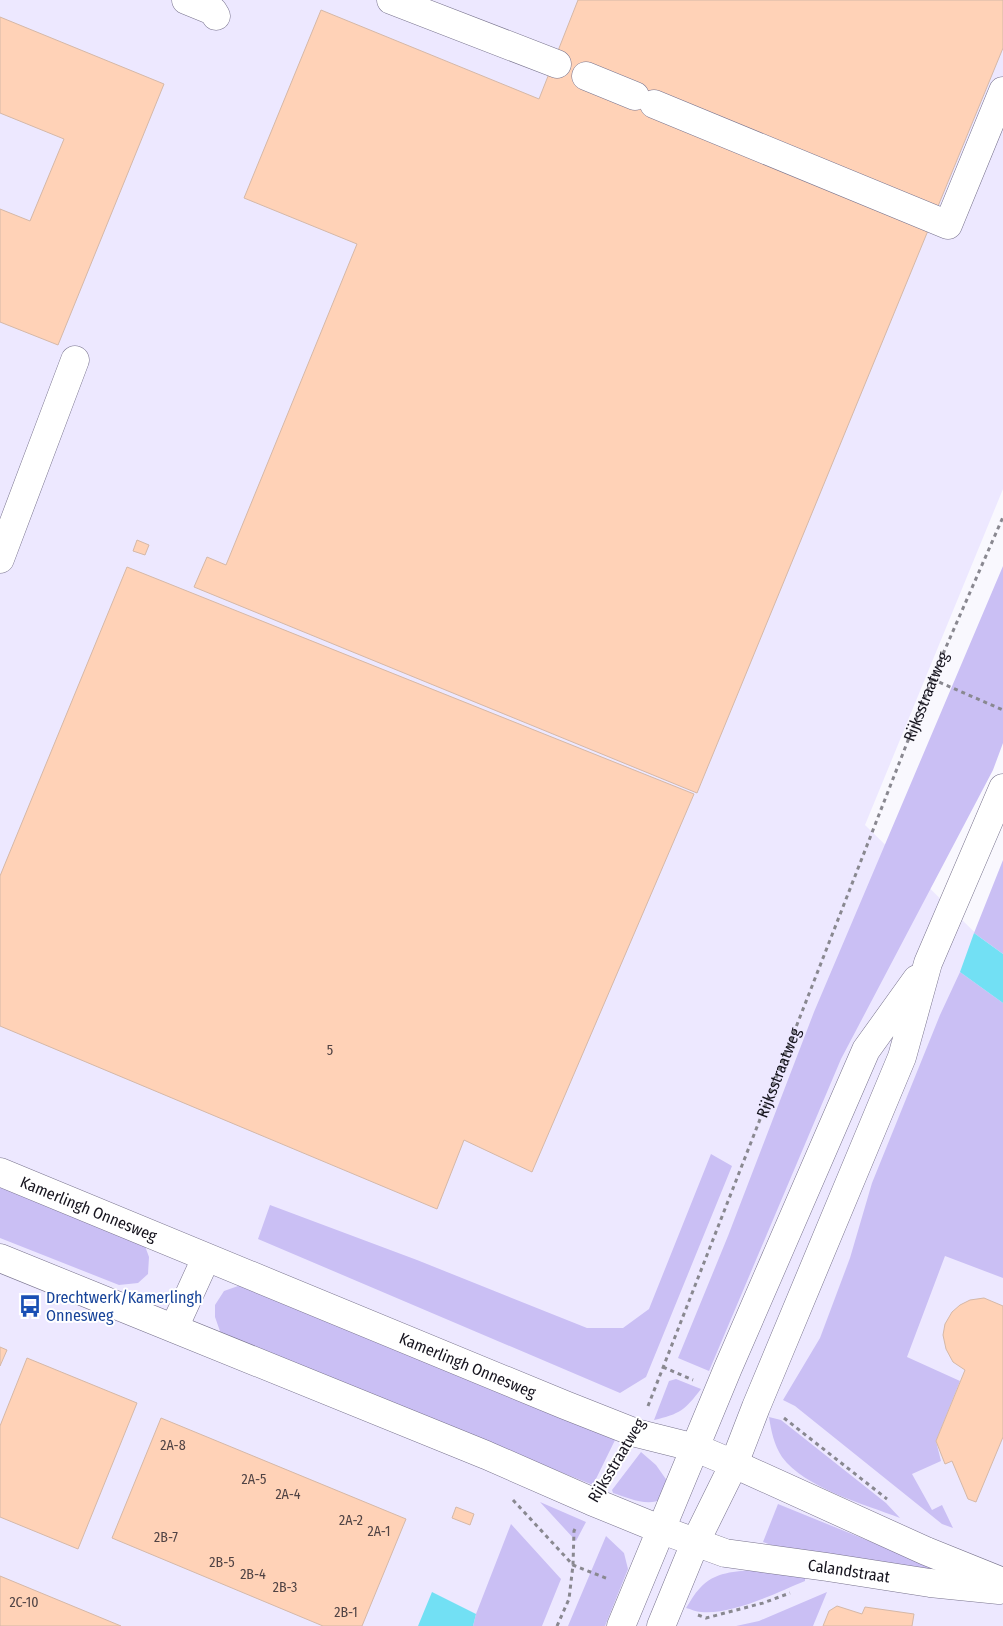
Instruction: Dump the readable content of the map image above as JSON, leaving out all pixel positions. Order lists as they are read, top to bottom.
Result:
{
  "streets": {
    "street": ["Kamerlingh Onnesweg", "Calandstraat"],
    "path": ["Rijksstraatweg"]
  },
  "crossings": [
    ["Rijksstraatweg", "Kamerlingh Onnesweg"]
  ],
  "places": {
    "bus stop": ["Drechtwerk/Kamerlingh Onnesweg"]
  },
  "house_numbers": [
    "5",
    "2A-8",
    "2A-5",
    "2A-4",
    "2A-2",
    "2A-1",
    "2B-7",
    "2B-5",
    "2B-4",
    "2B-3",
    "2C-10",
    "2B-1"
  ]
}
